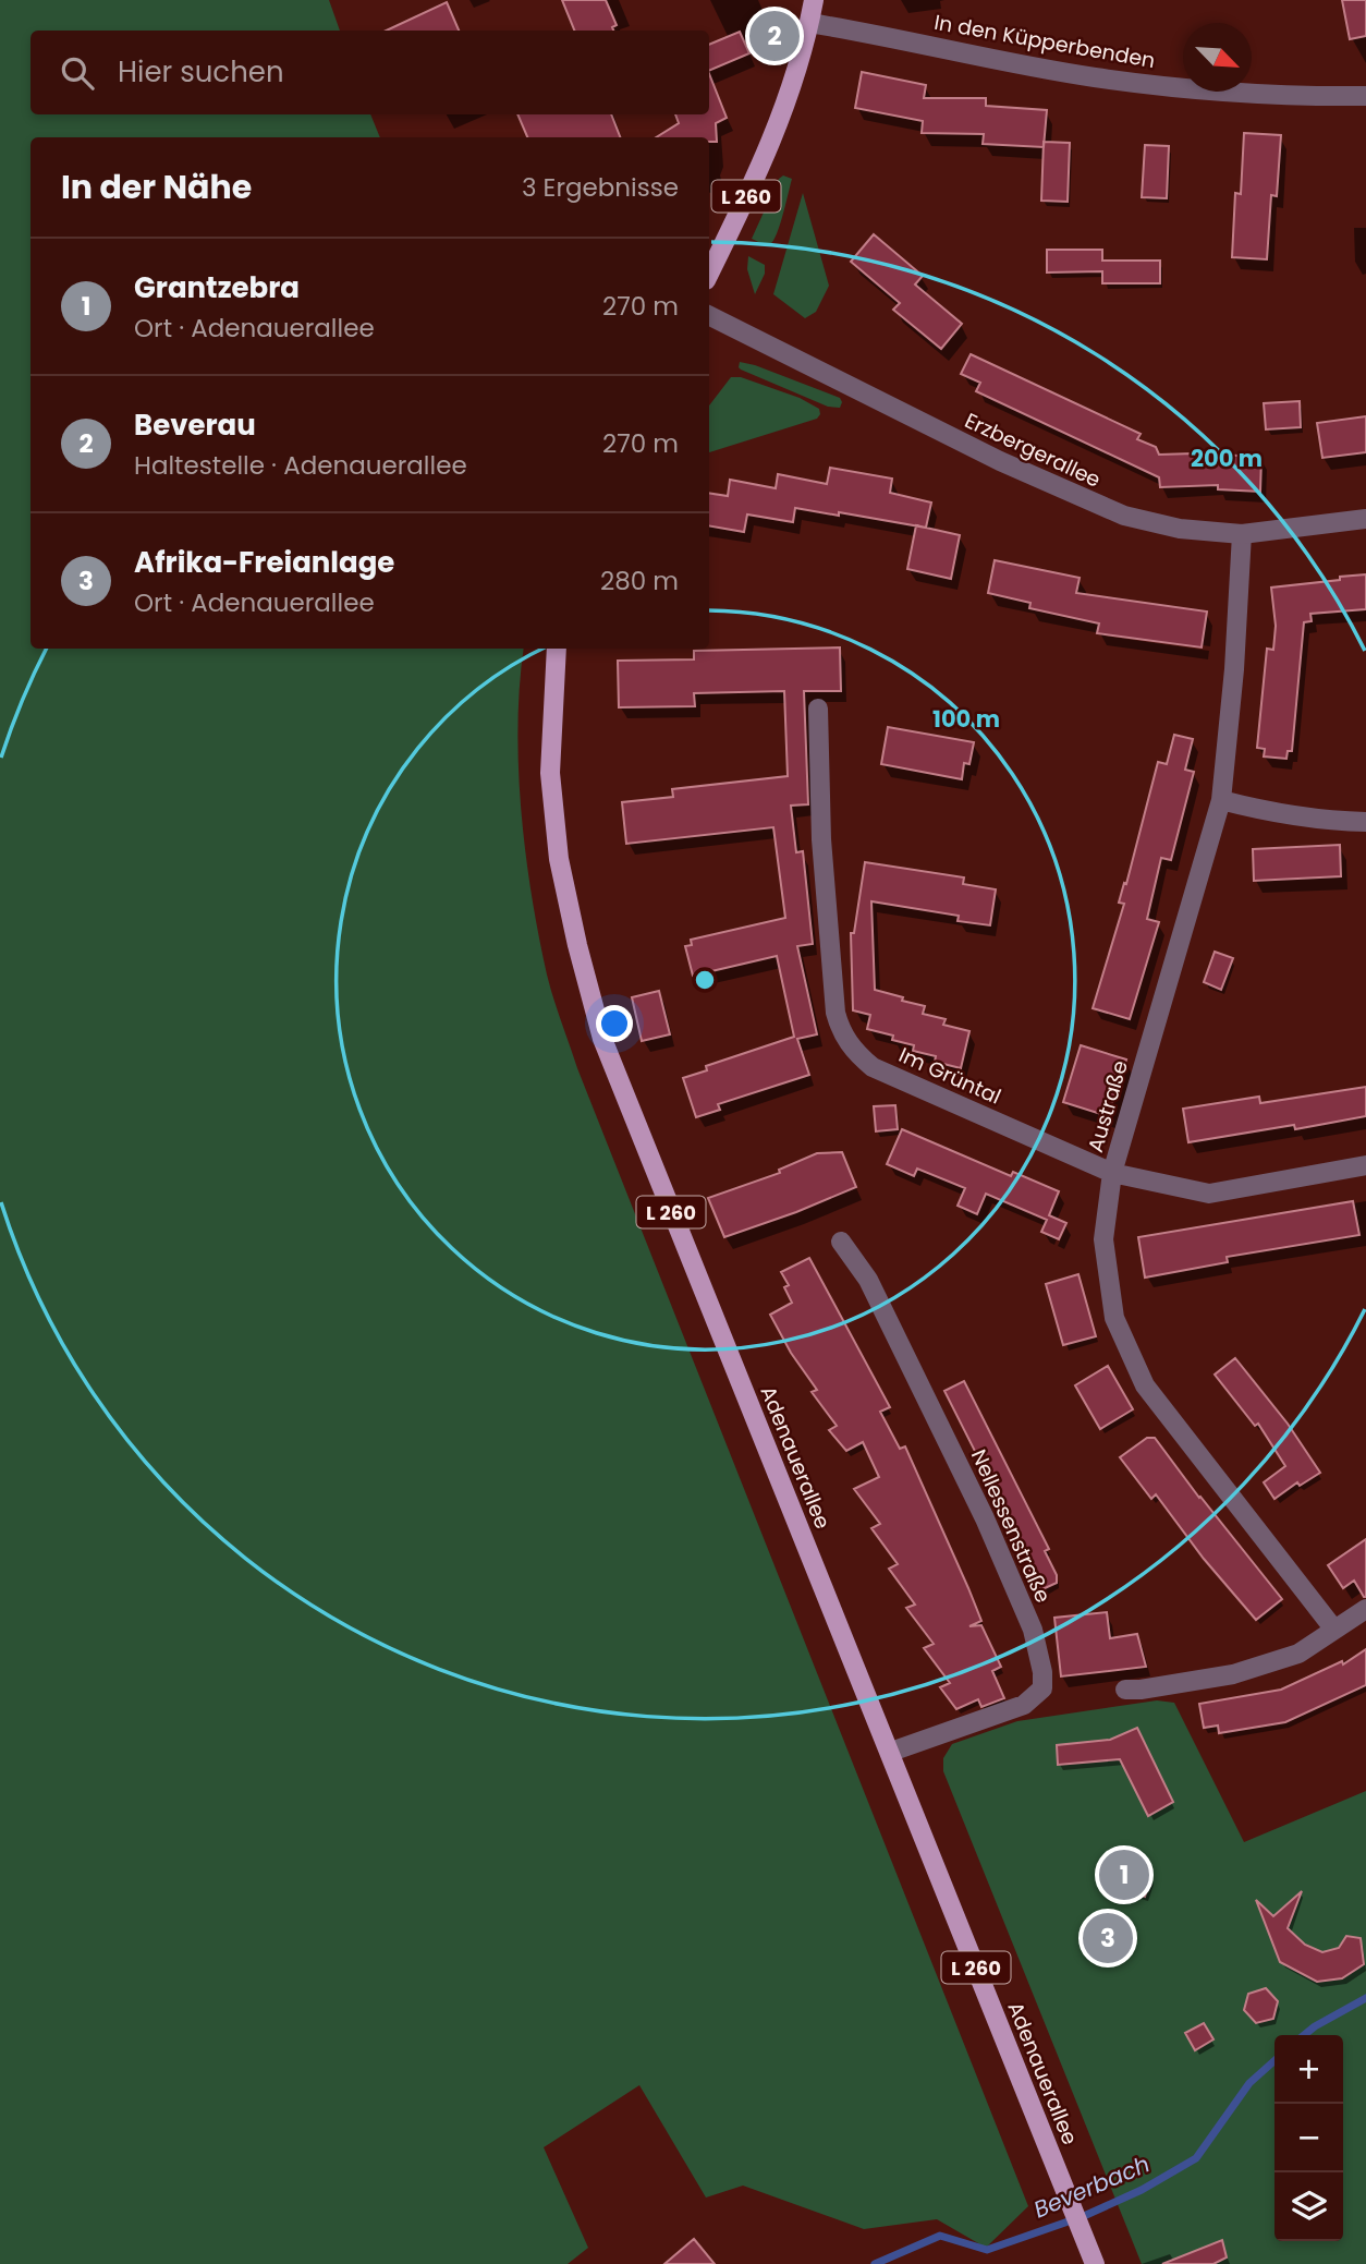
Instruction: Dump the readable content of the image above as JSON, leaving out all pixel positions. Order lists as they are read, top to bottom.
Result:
{
  "streets": {
    "main road": ["L 260", "Adenauerallee"],
    "street": [
      "In den Küpperbenden",
      "Erzbergerallee",
      "Im Grüntal",
      "Austraße",
      "Nellessenstraße"
    ]
  },
  "crossings": [
    ["In den Küpperbenden", "L 260"],
    ["Erzbergerallee", "Austraße"],
    ["Im Grüntal", "Austraße"],
    ["Adenauerallee", "Nellessenstraße"]
  ],
  "water": ["Beverbach"],
  "north": "bottom right",
  "page": {
    "pins": ["2", "1", "3"],
    "search": "Hier suchen",
    "heading": ["In der Nähe", "3 Ergebnisse"],
    "list": [
      {
        "mark": "1",
        "name": "Grantzebra",
        "note": "Ort · Adenauerallee",
        "value": "270 m"
      },
      {
        "mark": "2",
        "name": "Beverau",
        "note": "Haltestelle · Adenauerallee",
        "value": "270 m"
      },
      {
        "mark": "3",
        "name": "Afrika-Freianlage",
        "note": "Ort · Adenauerallee",
        "value": "280 m"
      }
    ],
    "map_buttons": ["+", "−"]
  },
  "rings": ["200 m", "100 m"]
}
